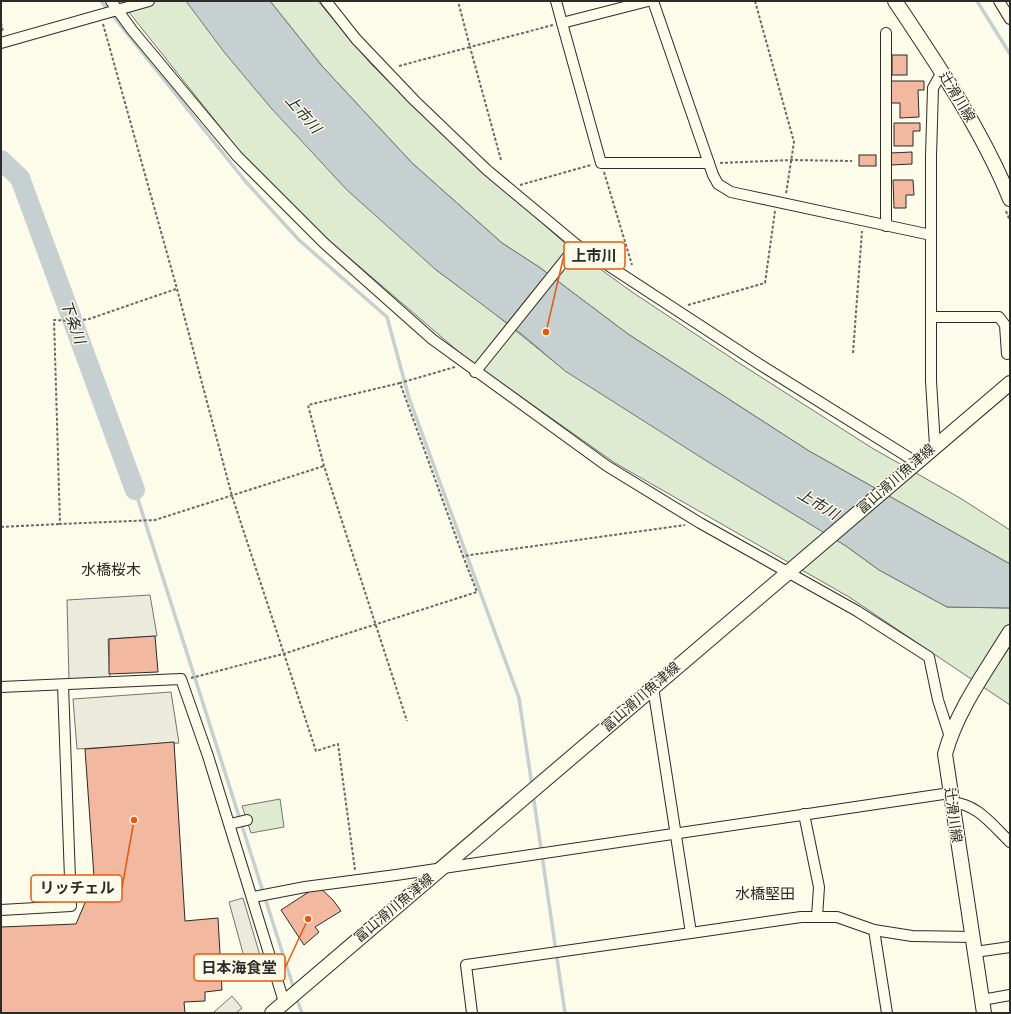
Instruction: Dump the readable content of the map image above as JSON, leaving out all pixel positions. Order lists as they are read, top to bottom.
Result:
{
  "streets": {
    "main road": ["辻滑川線", "富山滑川魚津線"]
  },
  "districts": ["水橋桜木", "水橋堅田"],
  "water": ["上市川", "下条川"],
  "places": ["上市川", "リッチェル", "日本海食堂"]
}
